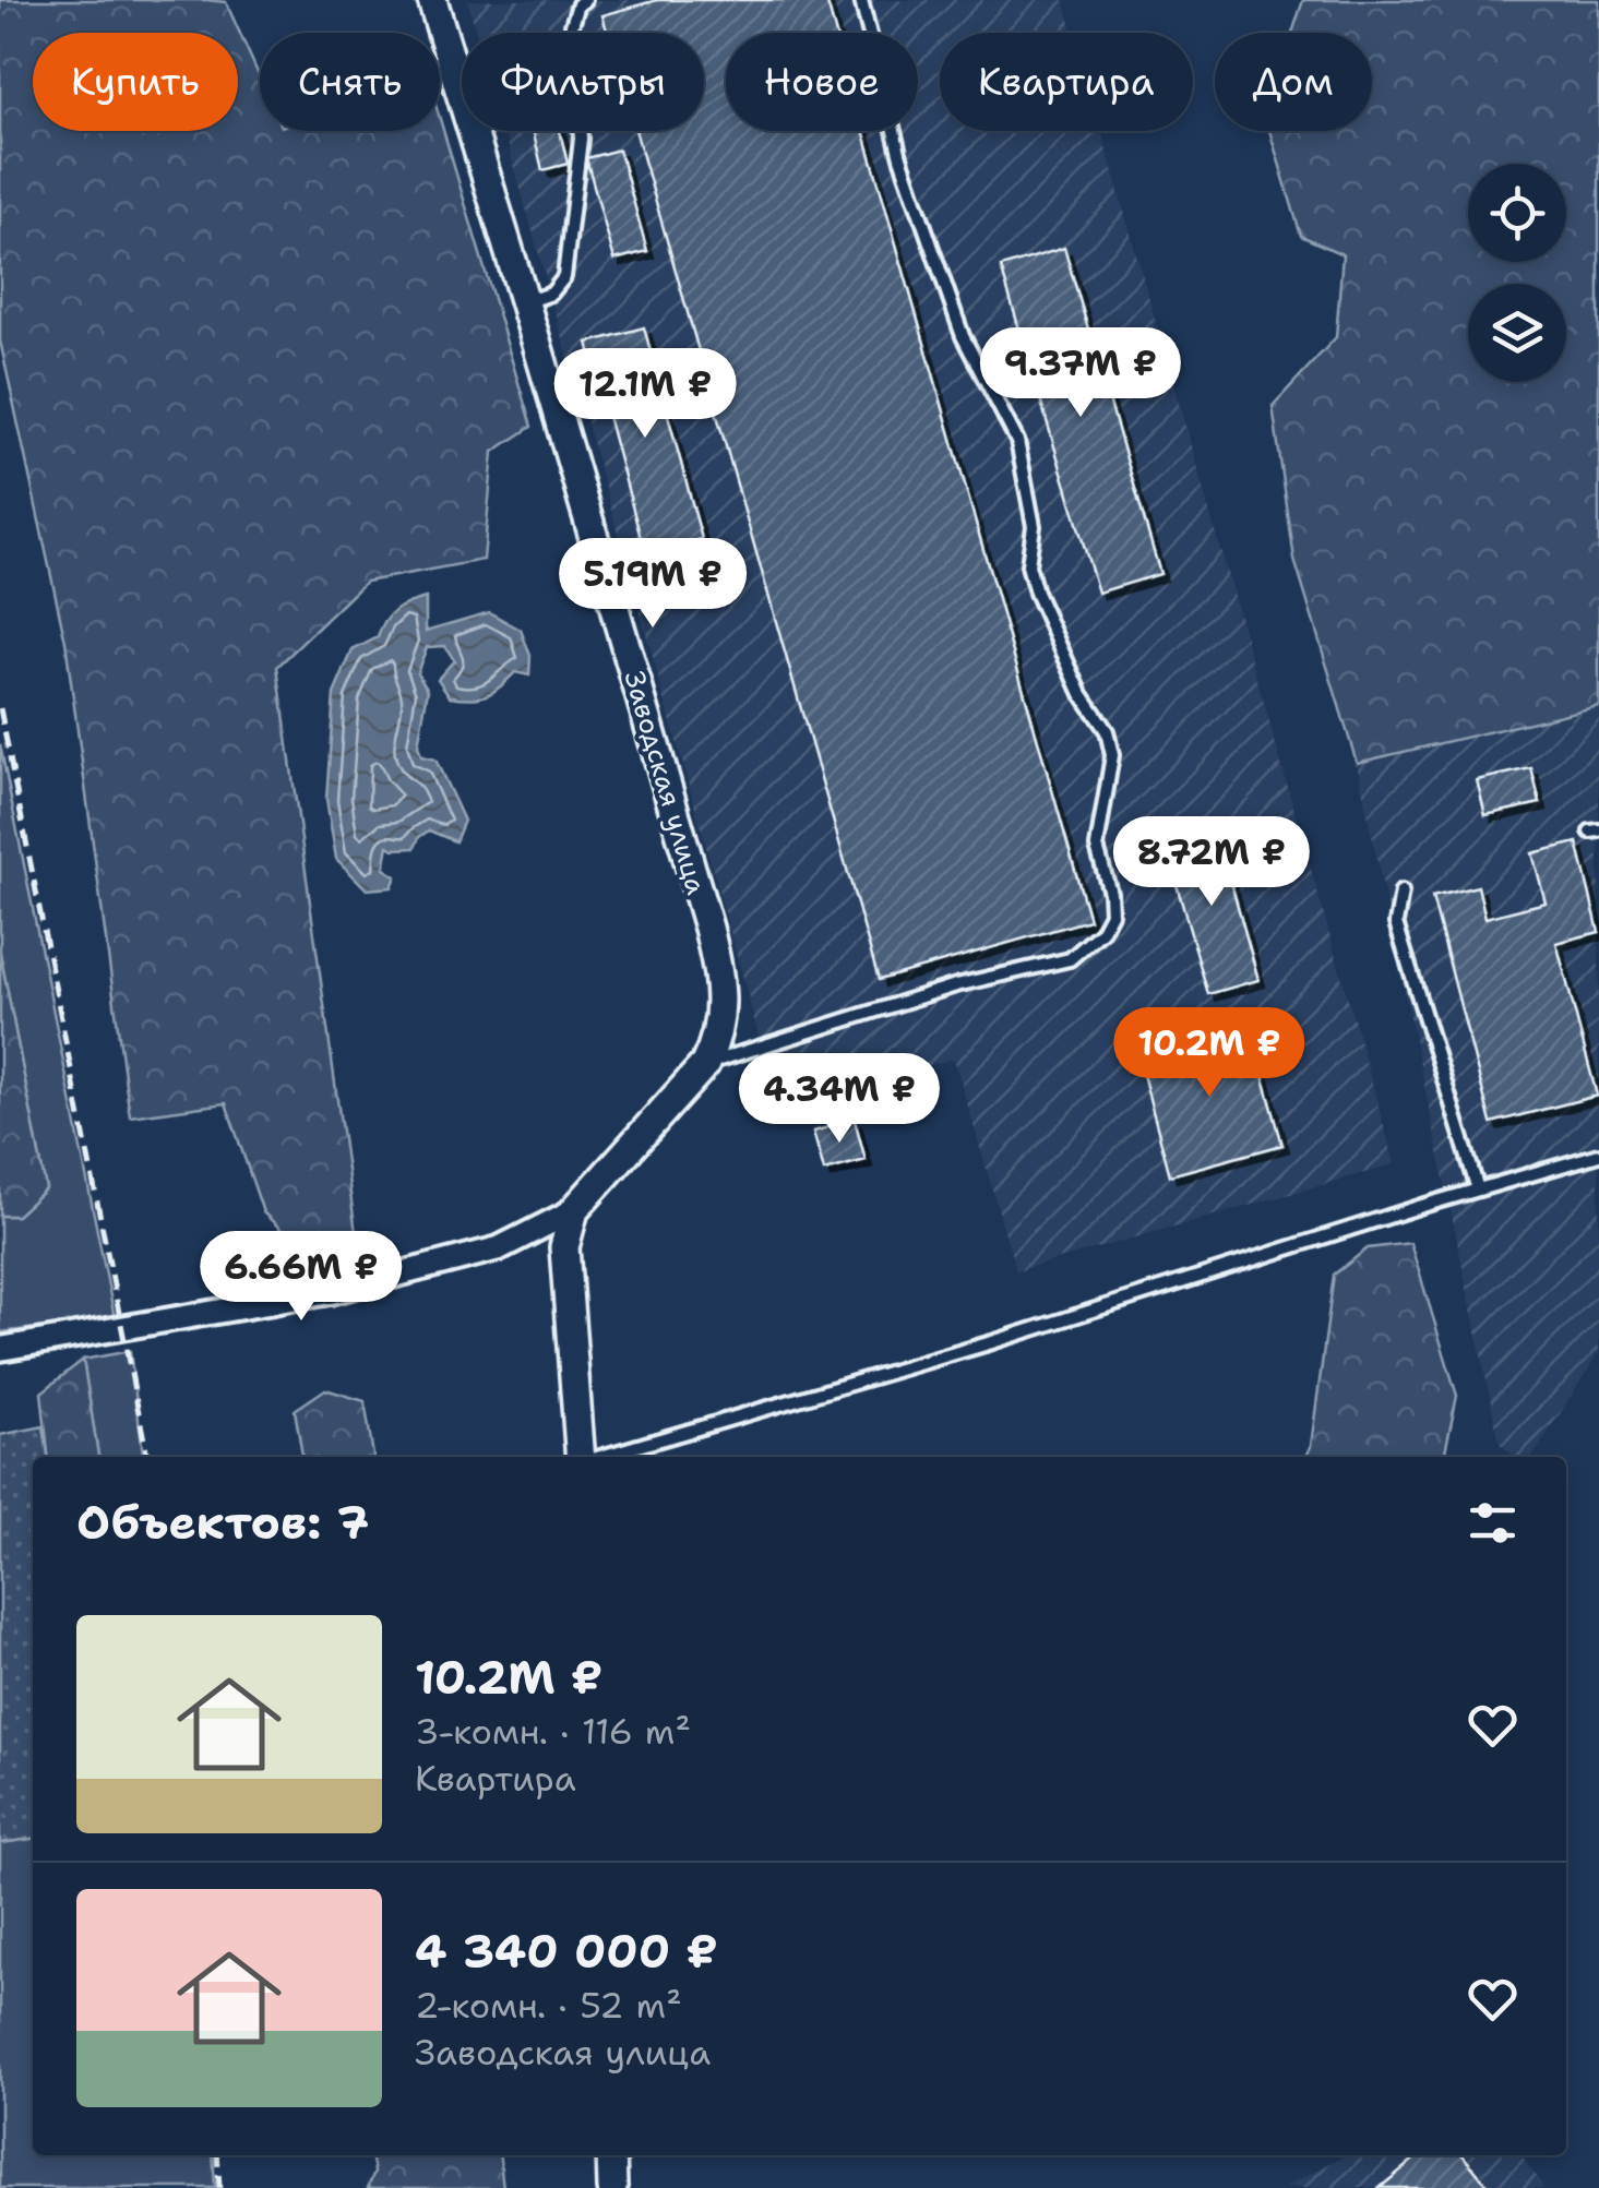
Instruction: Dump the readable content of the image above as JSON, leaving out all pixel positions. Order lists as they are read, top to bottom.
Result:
{
  "streets": {
    "street": ["Заводская улица"]
  },
  "page": {
    "chip": [
      "Купить",
      "Снять",
      "Фильтры",
      "Новое",
      "Квартира",
      "Дом"
    ],
    "price": [
      "9.37M ₽",
      "12.1M ₽",
      "5.19M ₽",
      "8.72M ₽",
      "10.2M ₽",
      "4.34M ₽",
      "6.66M ₽"
    ],
    "heading": "Объектов: 7",
    "list": [
      {
        "name": "10.2M ₽",
        "note": "3-комн. · 116 m² · Квартира"
      },
      {
        "name": "4 340 000 ₽",
        "note": "2-комн. · 52 m² · Заводская улица"
      }
    ]
  }
}
